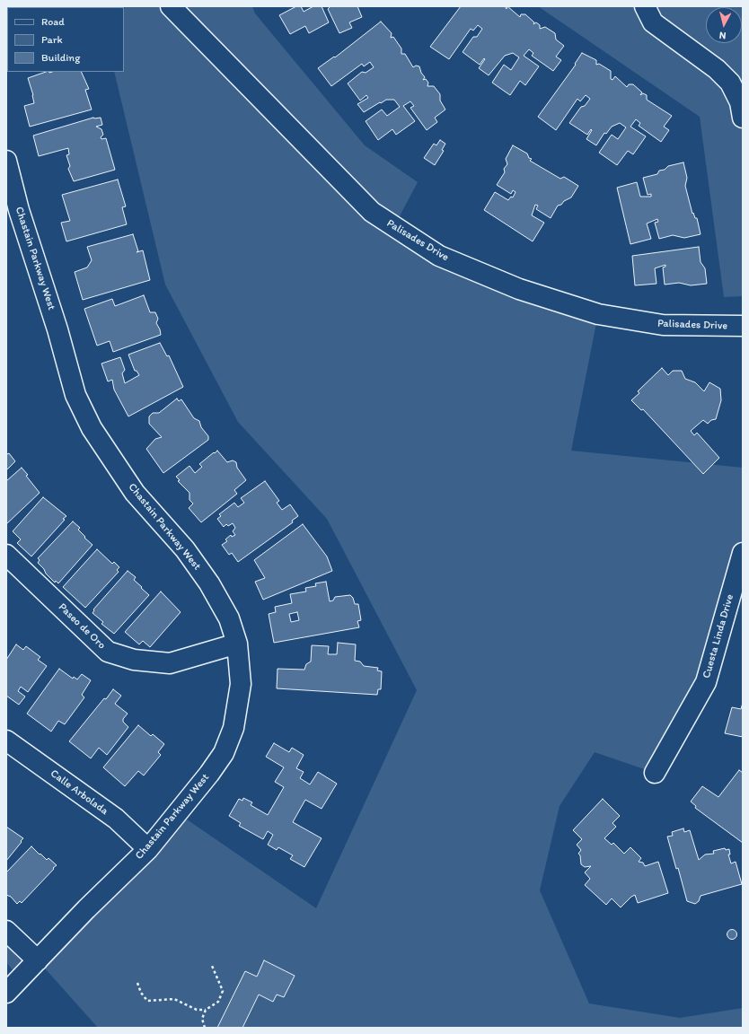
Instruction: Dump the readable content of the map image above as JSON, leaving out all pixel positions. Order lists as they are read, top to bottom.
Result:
{
  "streets": {
    "street": [
      "Palisades Drive",
      "Chastain Parkway West",
      "Paseo de Oro",
      "Cuesta Linda Drive",
      "Calle Arbolada"
    ]
  },
  "crossings": [
    ["Chastain Parkway West", "Paseo de Oro"],
    ["Chastain Parkway West", "Calle Arbolada"]
  ],
  "legend": ["Road", "Park", "Building"],
  "north": "bottom"
}
